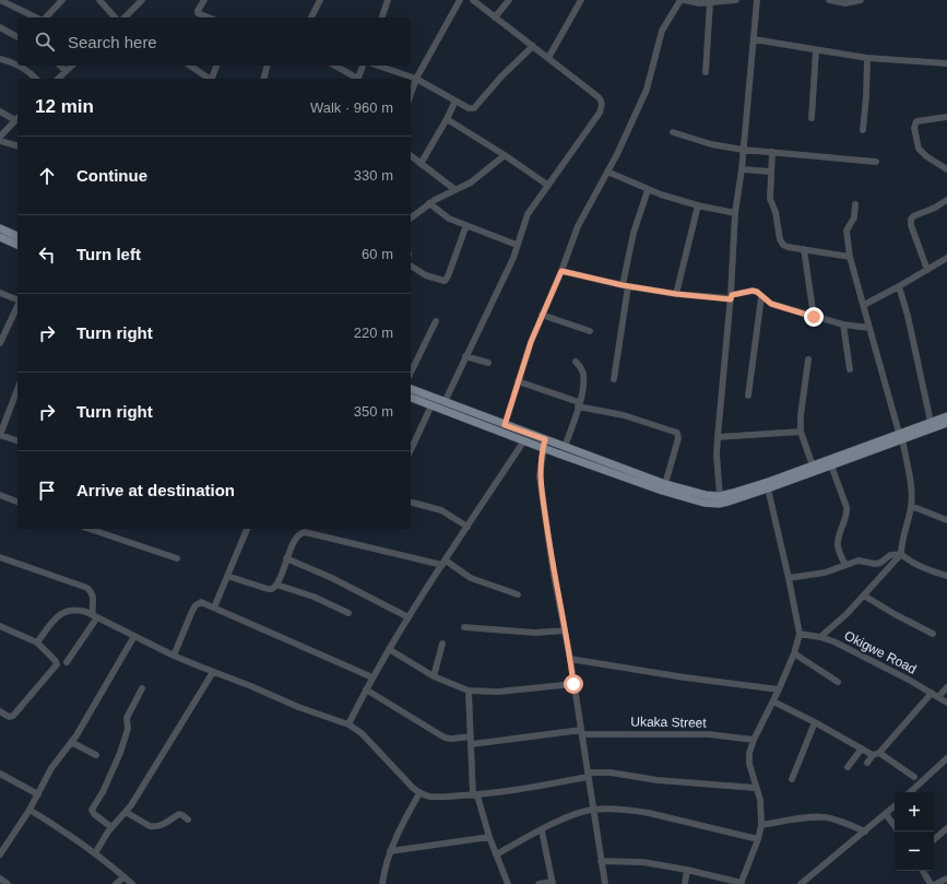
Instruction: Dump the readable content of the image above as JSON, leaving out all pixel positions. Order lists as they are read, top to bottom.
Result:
{
  "streets": {
    "street": ["Okigwe Road", "Ukaka Street"]
  },
  "page": {
    "search": "Search here",
    "heading": ["12 min", "Walk · 960 m"],
    "list": [
      ["Continue", "330 m"],
      ["Turn left", "60 m"],
      ["Turn right", "220 m"],
      ["Turn right", "350 m"],
      "Arrive at destination"
    ],
    "map_buttons": ["+", "−"]
  }
}
